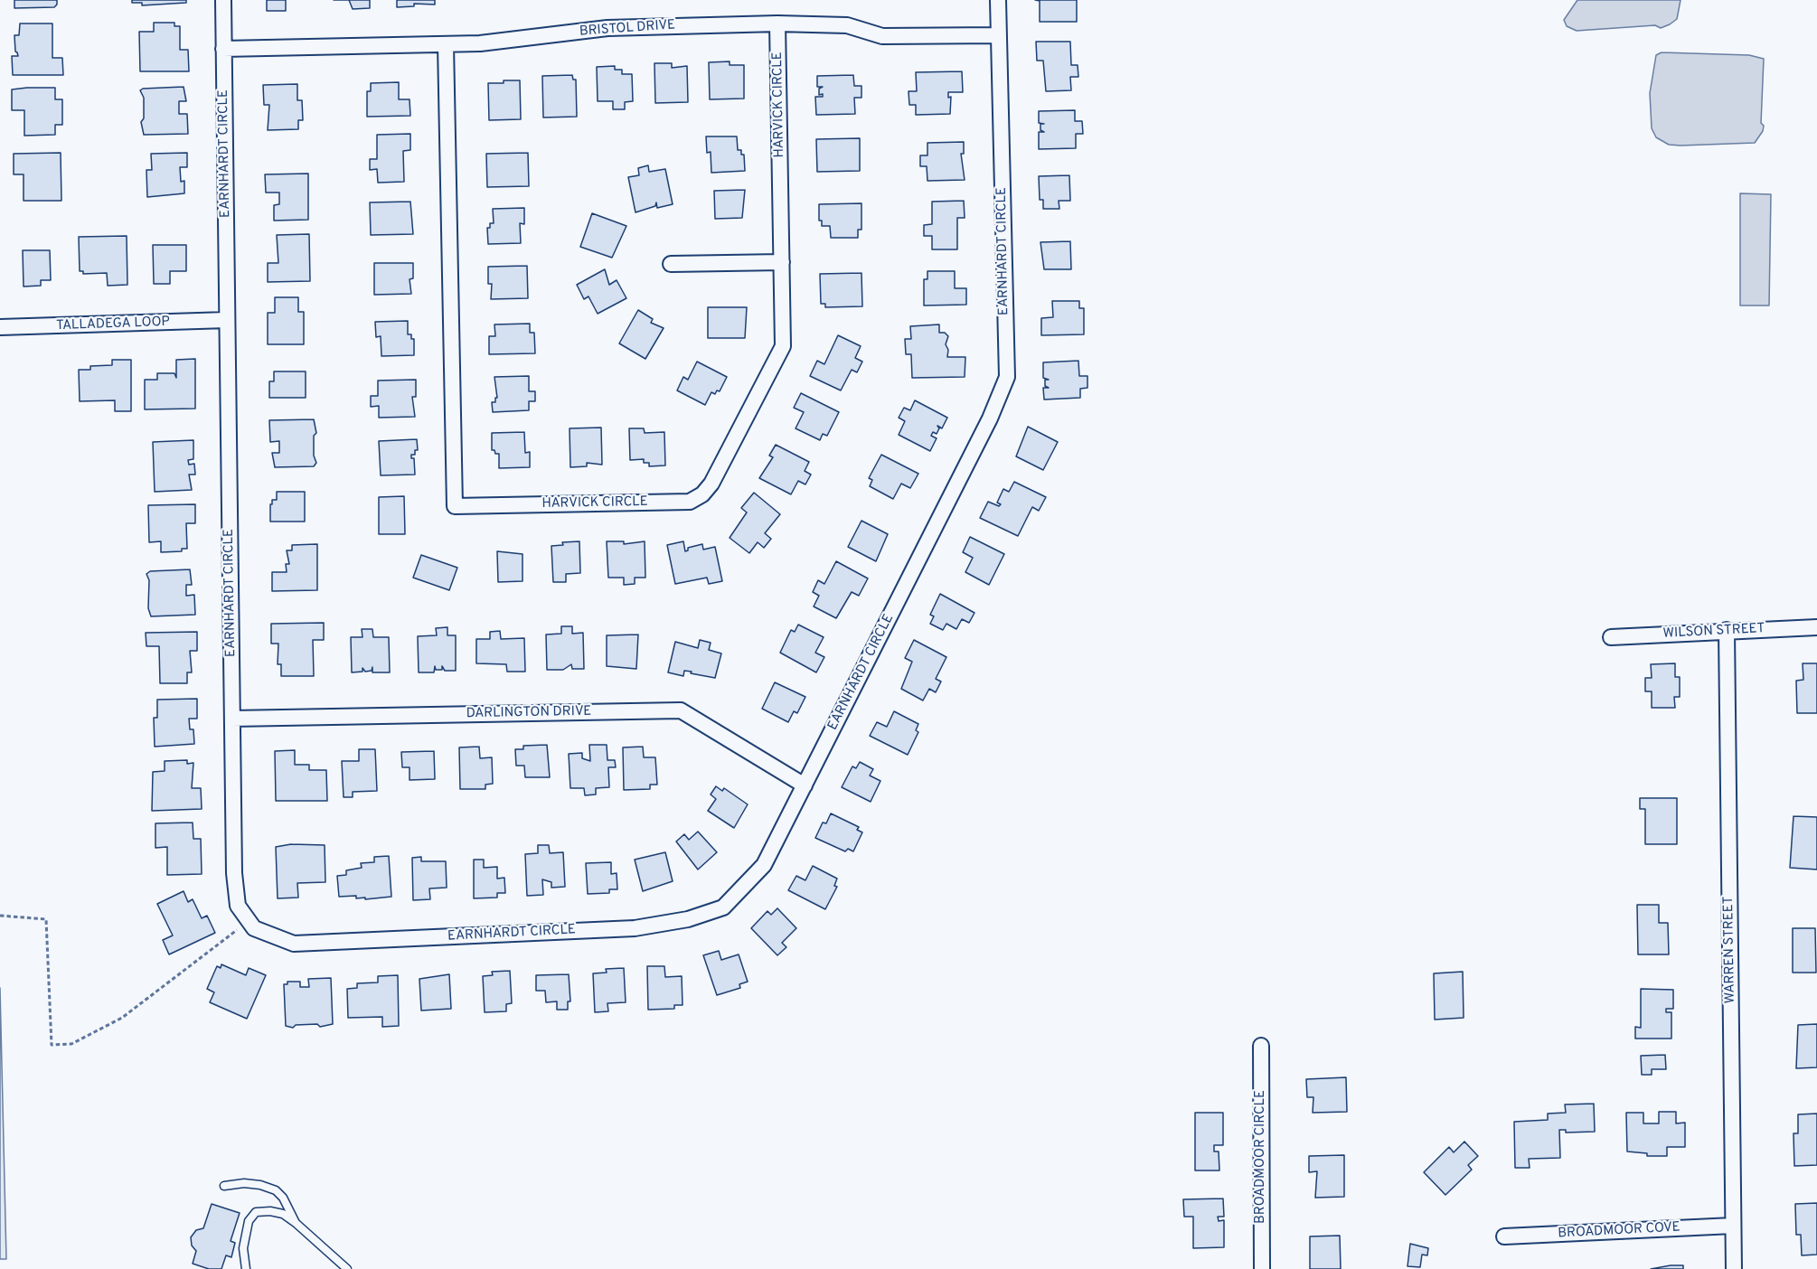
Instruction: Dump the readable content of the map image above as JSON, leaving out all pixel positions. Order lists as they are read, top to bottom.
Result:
{
  "streets": {
    "street": [
      "BRISTOL DRIVE",
      "HARVICK CIRCLE",
      "EARNHARDT CIRCLE",
      "TALLADEGA LOOP",
      "WILSON STREET",
      "DARLINGTON DRIVE",
      "WARREN STREET",
      "BROADMOOR CIRCLE",
      "BROADMOOR COVE"
    ]
  },
  "crossings": [
    ["BRISTOL DRIVE", "HARVICK CIRCLE"],
    ["BRISTOL DRIVE", "EARNHARDT CIRCLE"],
    ["EARNHARDT CIRCLE", "TALLADEGA LOOP"],
    ["EARNHARDT CIRCLE", "DARLINGTON DRIVE"],
    ["WILSON STREET", "WARREN STREET"],
    ["WARREN STREET", "BROADMOOR COVE"]
  ]
}
